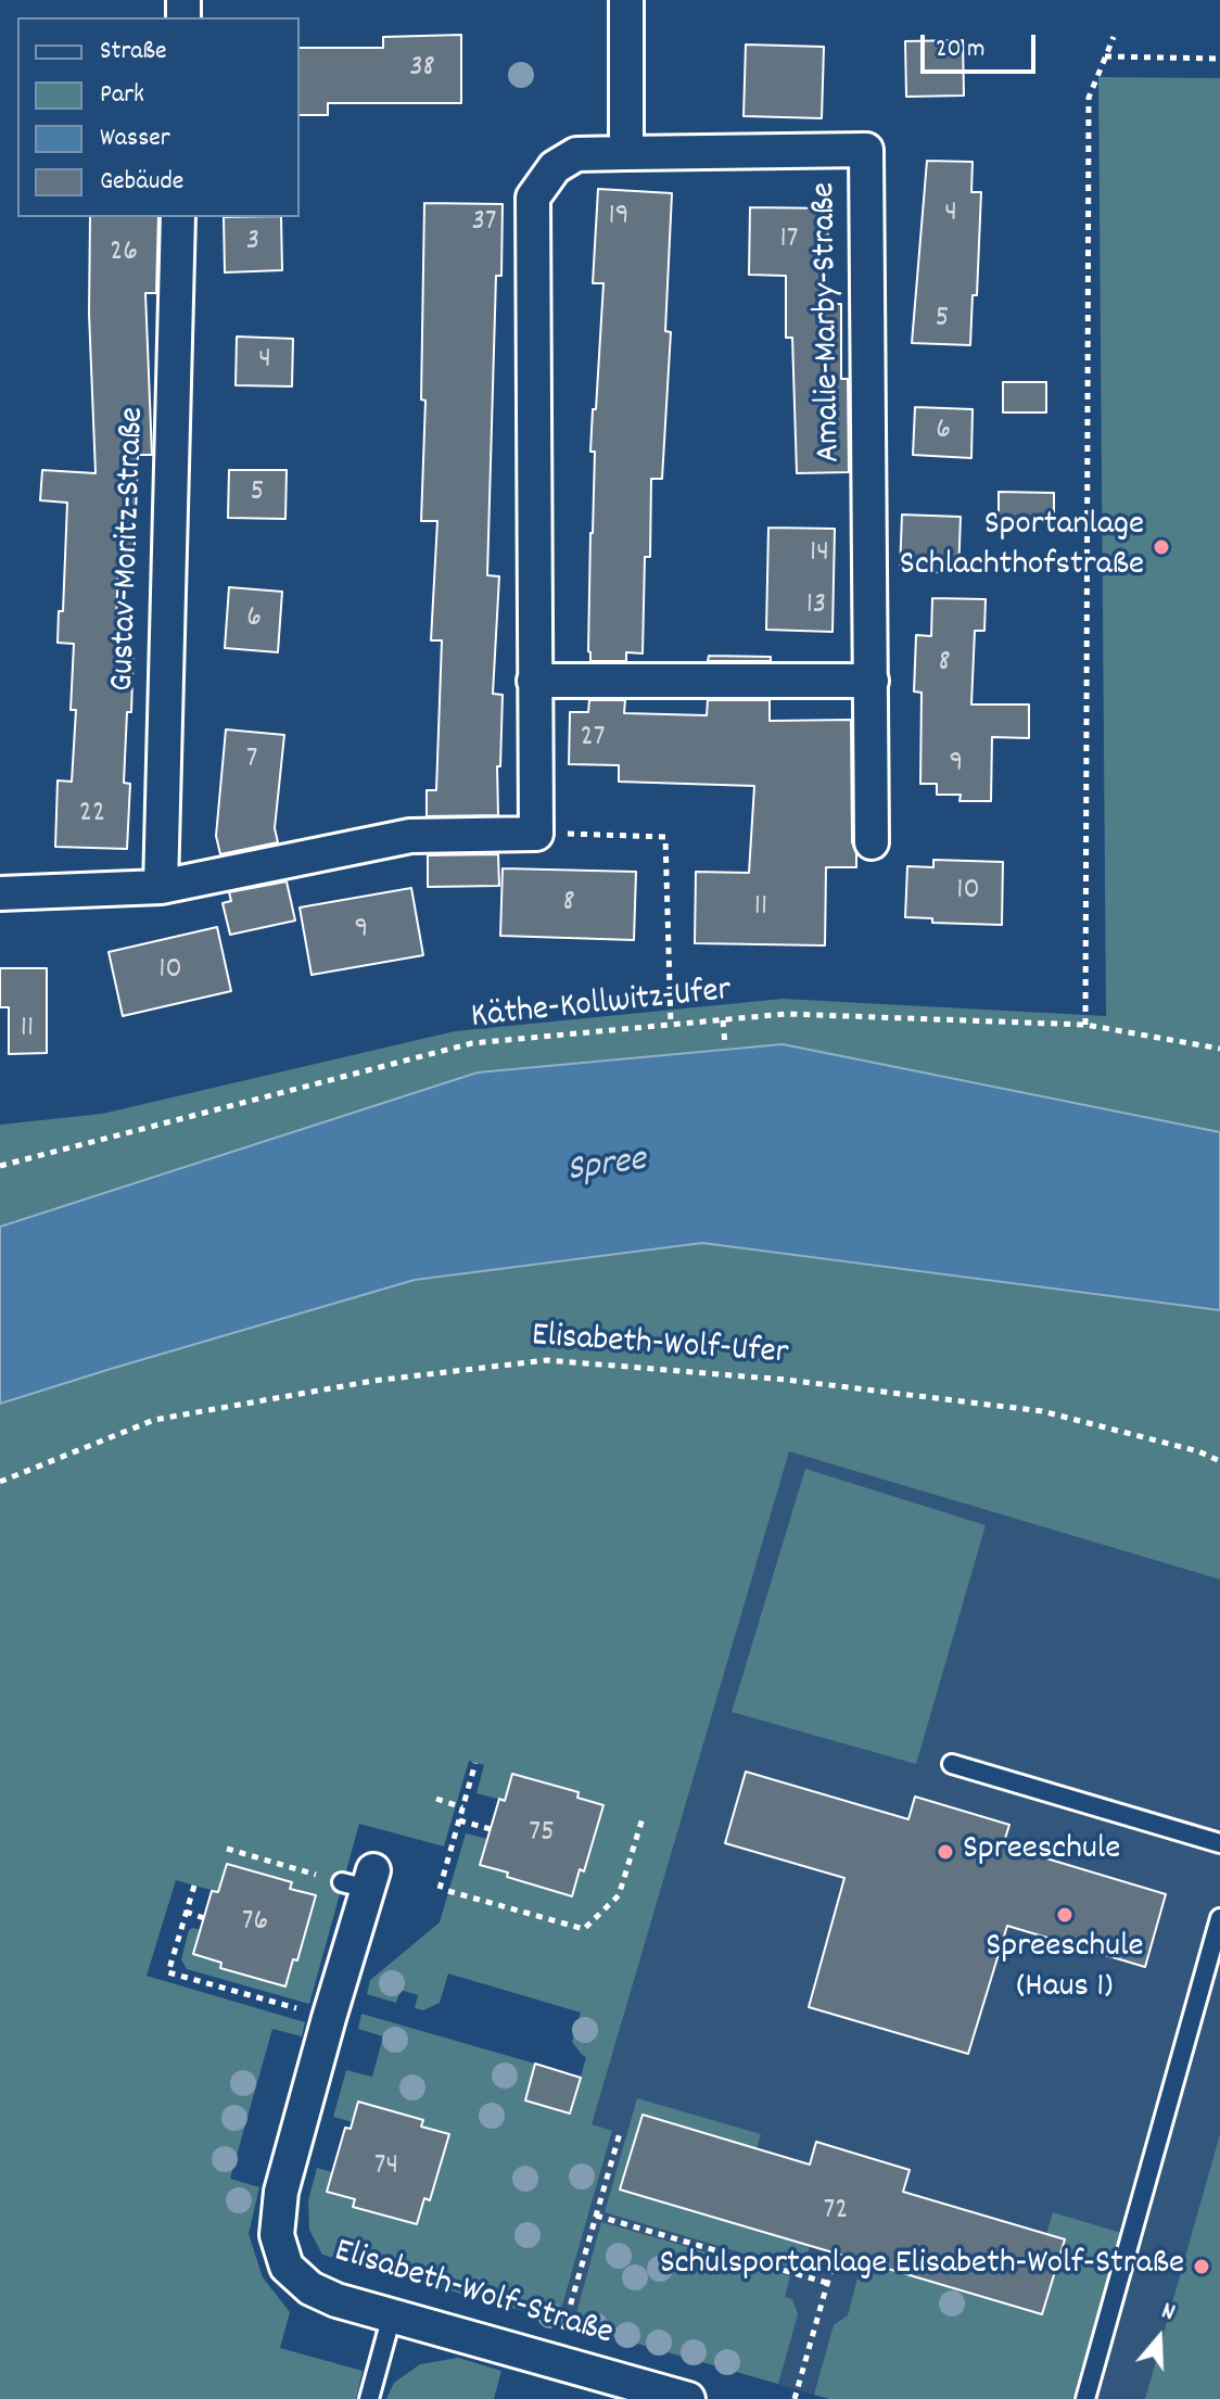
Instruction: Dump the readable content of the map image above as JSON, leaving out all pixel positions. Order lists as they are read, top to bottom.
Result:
{
  "streets": {
    "street": ["Amalie-Marby-Straße", "Gustav-Moritz-Straße", "Elisabeth-Wolf-Straße"],
    "path": ["Käthe-Kollwitz-Ufer", "Elisabeth-Wolf-Ufer"]
  },
  "water": ["Spree"],
  "places": [
    "Sportanlage Schlachthofstraße",
    "Spreeschule",
    "Spreeschule (Haus 1)",
    "Schulsportanlage Elisabeth-Wolf-Straße"
  ],
  "house_numbers": [
    "38",
    "4",
    "19",
    "37",
    "17",
    "3",
    "26",
    "5",
    "4",
    "6",
    "5",
    "14",
    "13",
    "6",
    "8",
    "27",
    "7",
    "9",
    "22",
    "10",
    "8",
    "11",
    "9",
    "10",
    "11",
    "75",
    "76",
    "74",
    "72"
  ],
  "legend": [
    "Straße",
    "Park",
    "Wasser",
    "Gebäude"
  ],
  "scale_bar": "20 m",
  "north": "top"
}
